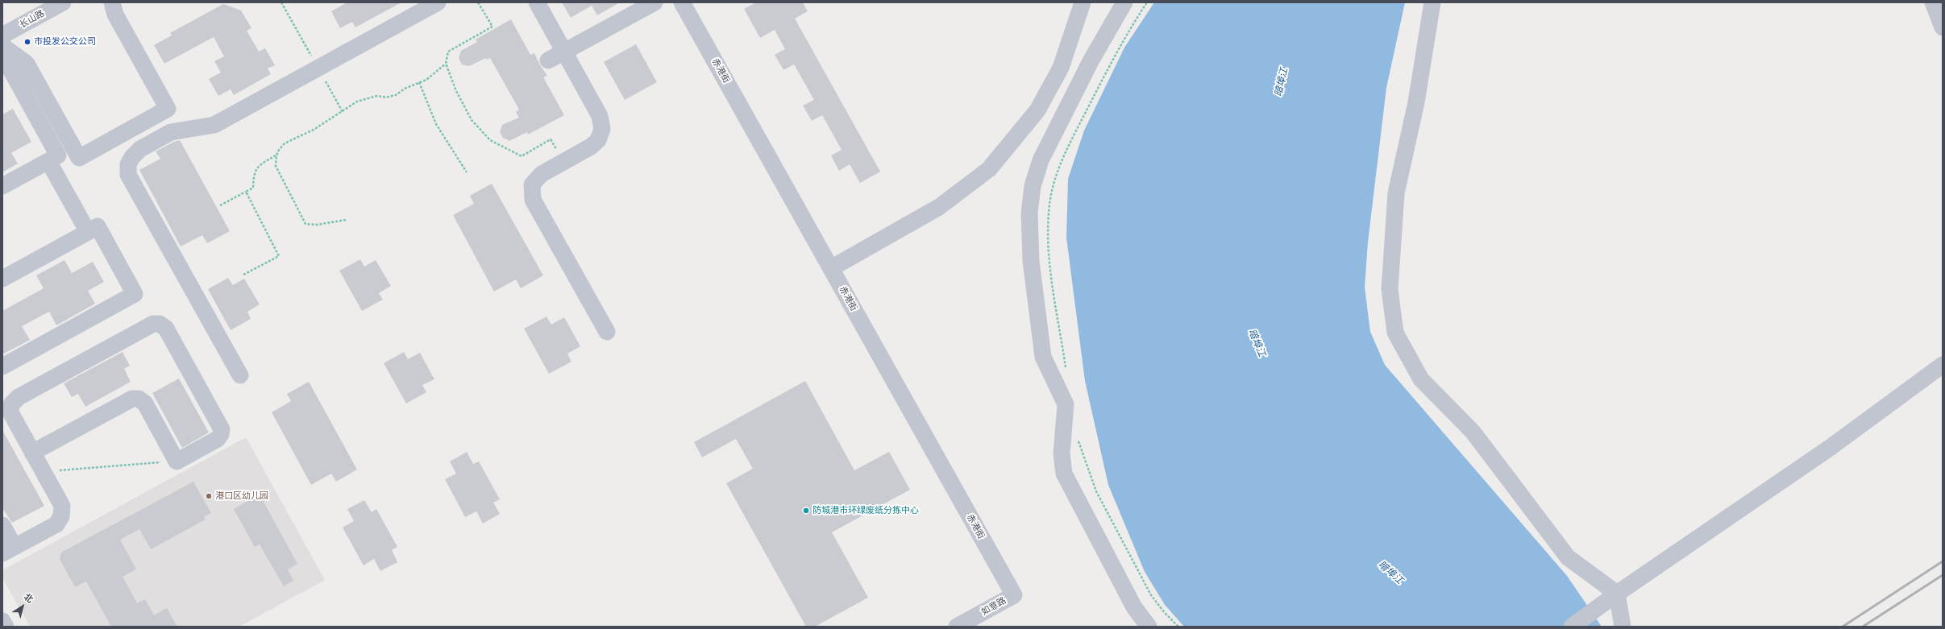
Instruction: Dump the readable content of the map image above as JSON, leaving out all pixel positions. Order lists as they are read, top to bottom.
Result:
{
  "streets": {
    "street": ["长山路", "赤港街", "如意路"]
  },
  "crossings": [
    ["赤港街", "如意路"]
  ],
  "water": ["暗埠江"],
  "places": ["巿投发公交公司", "港口区幼儿园", "防城港市环绿废纸分拣中心"],
  "north": "top right"
}
